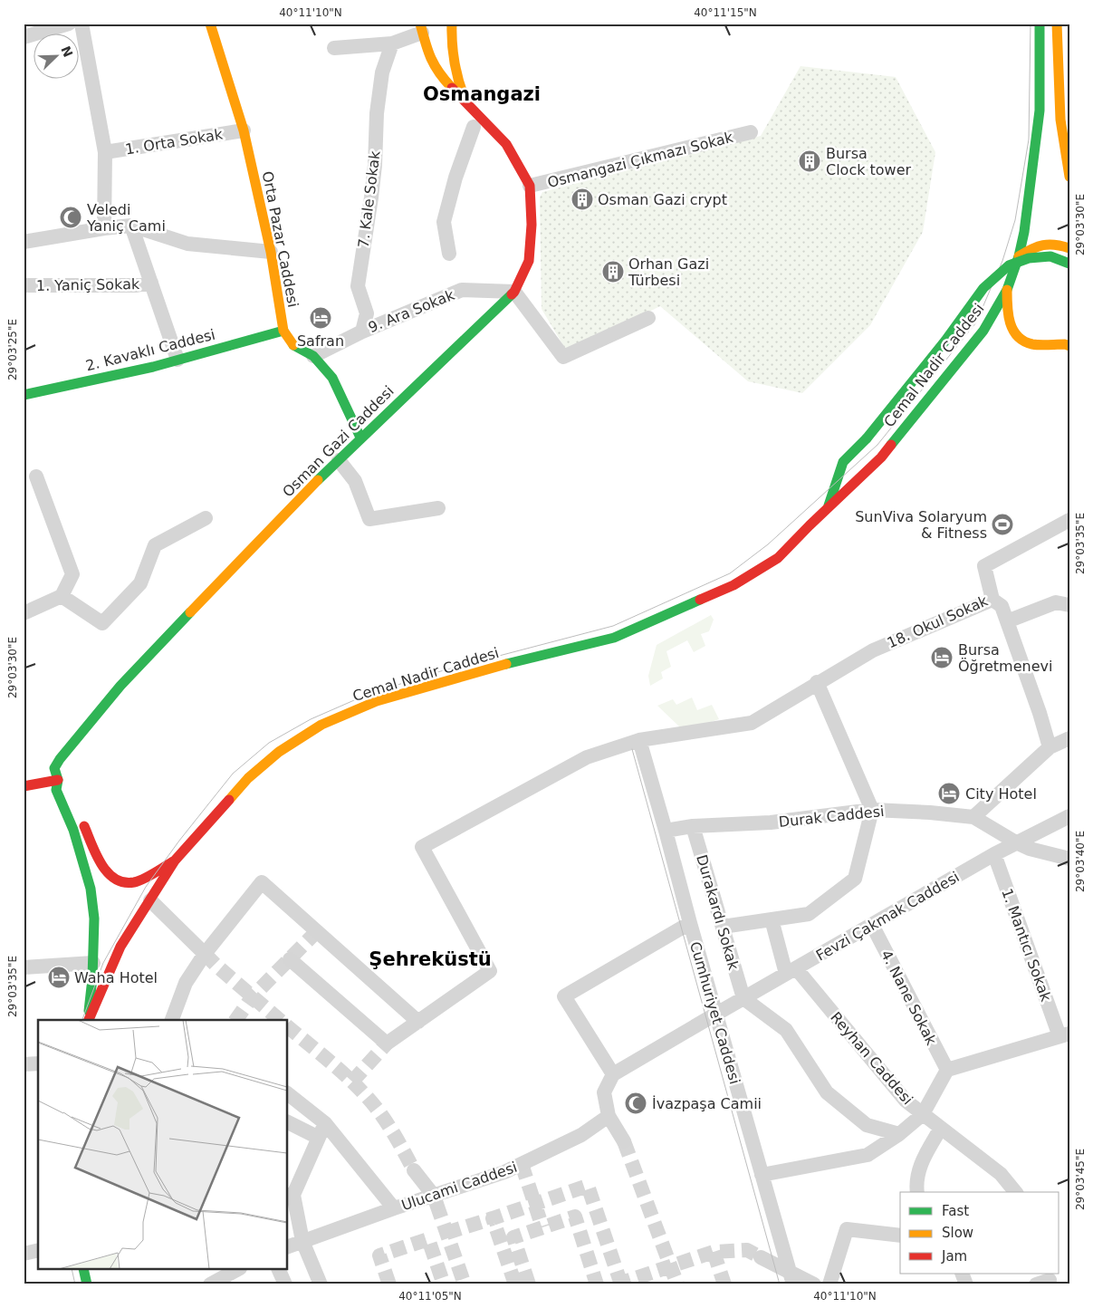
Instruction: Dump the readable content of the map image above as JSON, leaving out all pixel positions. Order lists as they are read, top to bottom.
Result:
{
  "streets": {
    "main road": [
      "Orta Pazar Caddesi",
      "2. Kavaklı Caddesi",
      "Cemal Nadir Caddesi",
      "Osman Gazi Caddesi"
    ],
    "street": [
      "1. Orta Sokak",
      "Osmangazi Çıkmazı Sokak",
      "7. Kale Sokak",
      "1. Yaniç Sokak",
      "9. Ara Sokak",
      "18. Okul Sokak",
      "Durak Caddesi",
      "Durakardı Sokak",
      "Fevzi Çakmak Caddesi",
      "1. Mantıcı Sokak",
      "4. Nane Sokak",
      "Cumhuriyet Caddesi",
      "Reyhan Caddesi",
      "Ulucami Caddesi"
    ]
  },
  "crossings": [
    ["1. Orta Sokak", "Orta Pazar Caddesi"],
    ["Osmangazi Çıkmazı Sokak", "Osman Gazi Caddesi"],
    ["7. Kale Sokak", "9. Ara Sokak"],
    ["Orta Pazar Caddesi", "2. Kavaklı Caddesi"],
    ["9. Ara Sokak", "Osman Gazi Caddesi"],
    ["18. Okul Sokak", "Cumhuriyet Caddesi"],
    ["Durak Caddesi", "Durakardı Sokak"],
    ["Durak Caddesi", "Fevzi Çakmak Caddesi"],
    ["Durak Caddesi", "Cumhuriyet Caddesi"],
    ["Durakardı Sokak", "Fevzi Çakmak Caddesi"],
    ["Fevzi Çakmak Caddesi", "1. Mantıcı Sokak"],
    ["Fevzi Çakmak Caddesi", "4. Nane Sokak"],
    ["Fevzi Çakmak Caddesi", "Cumhuriyet Caddesi"],
    ["Fevzi Çakmak Caddesi", "Reyhan Caddesi"]
  ],
  "districts": ["Osmangazi", "Şehreküstü"],
  "places": {
    "building": ["Bursa Clock tower", "Osman Gazi crypt", "Orhan Gazi Türbesi"],
    "mosque": ["Veledi Yaniç Cami", "İvazpaşa Camii"],
    "hotel": [
      "Safran",
      "Bursa Öğretmenevi",
      "City Hotel",
      "Waha Hotel"
    ],
    "sports": ["SunViva Solaryum & Fitness"]
  },
  "legend": ["Fast", "Slow", "Jam"],
  "north": "top right",
  "coordinates": [
    "40°11'10\"N",
    "40°11'15\"N",
    "29°03'30\"E",
    "29°03'25\"E",
    "29°03'35\"E",
    "29°03'40\"E",
    "29°03'45\"E",
    "40°11'05\"N"
  ]
}
